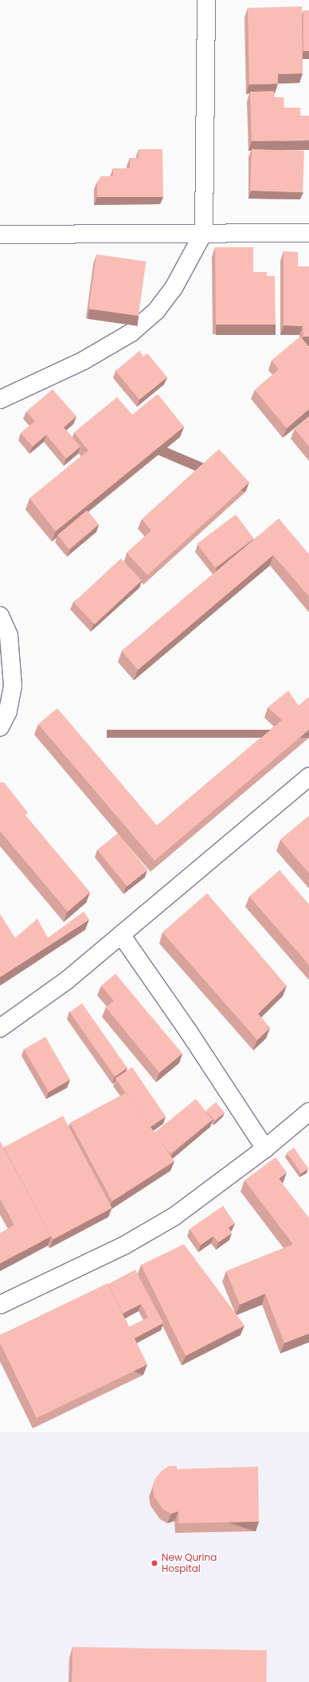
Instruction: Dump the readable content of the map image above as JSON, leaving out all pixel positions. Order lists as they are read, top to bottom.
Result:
{
  "places": ["New Qurina Hospital"]
}
